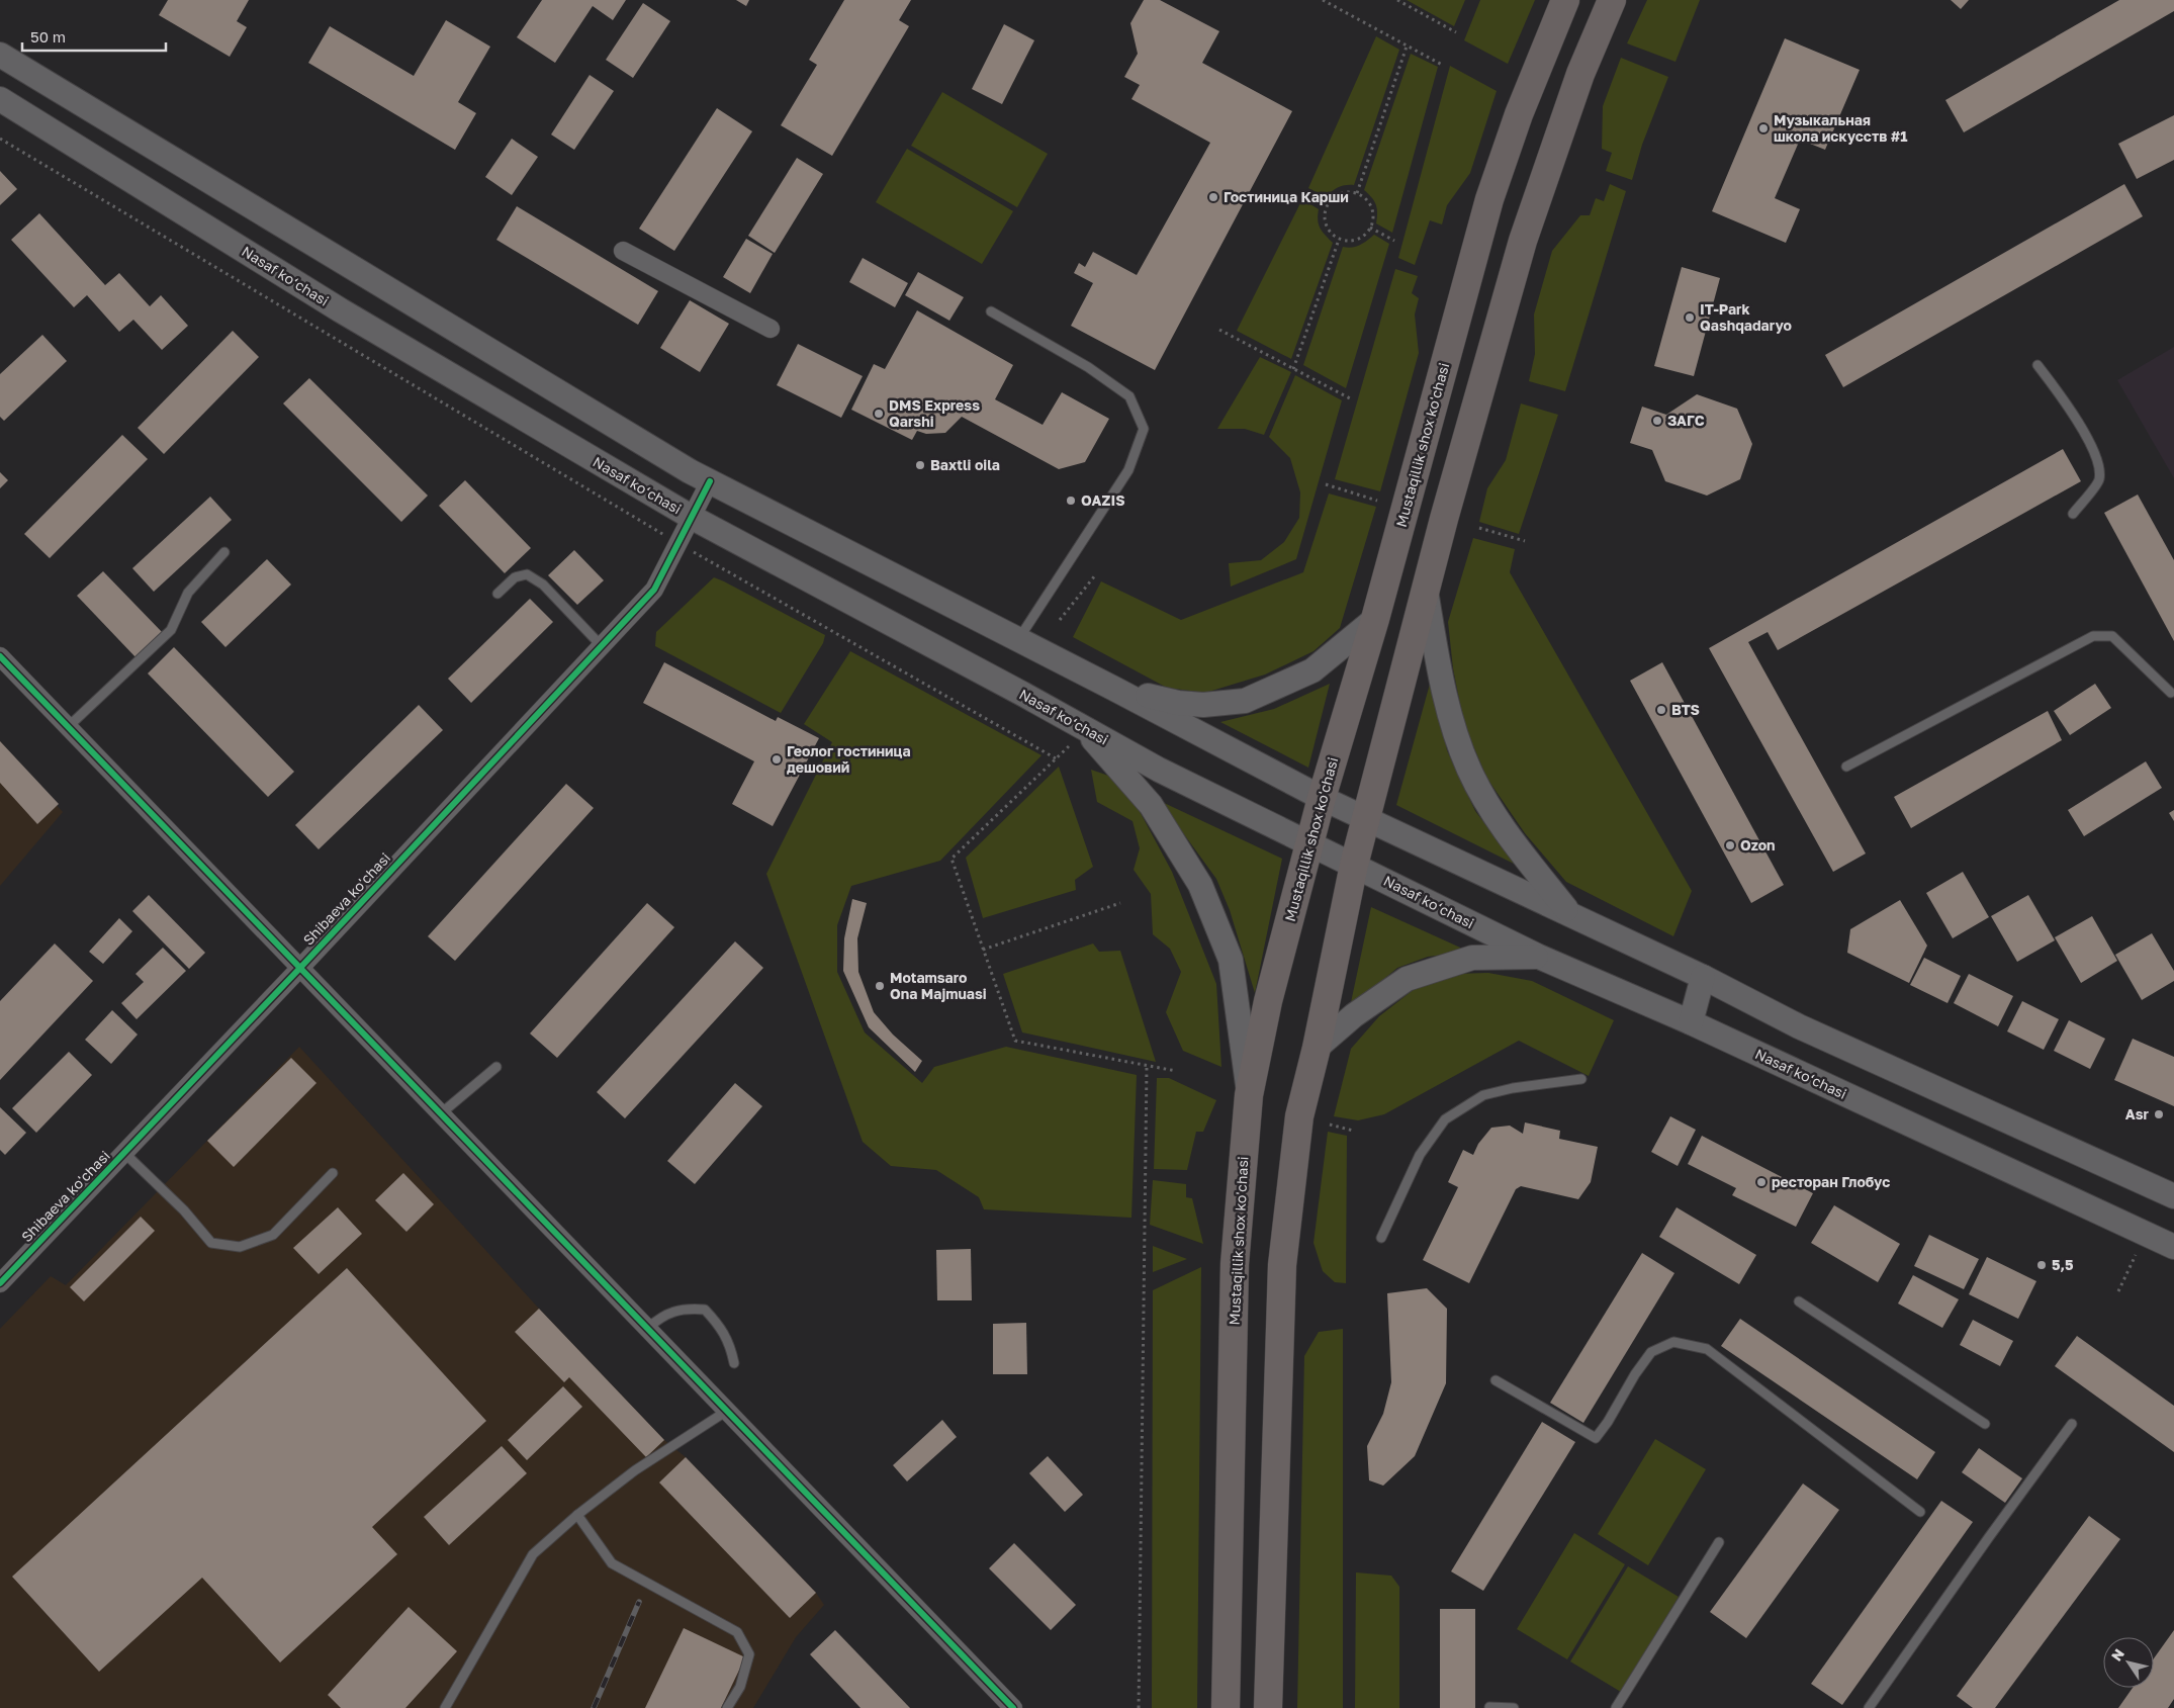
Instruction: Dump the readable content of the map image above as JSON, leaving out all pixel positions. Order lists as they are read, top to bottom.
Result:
{
  "streets": {
    "main road": ["Nasaf ko‘chasi", "Mustaqillik shox ko'chasi"],
    "street": ["Shibaeva ko'chasi"]
  },
  "crossings": [
    ["Nasaf ko‘chasi", "Mustaqillik shox ko'chasi"],
    ["Nasaf ko‘chasi", "Shibaeva ko'chasi"]
  ],
  "places": [
    "Музыкальная школа искусств #1",
    "Гостиница Карши",
    "IT-Park Qashqadaryo",
    "DMS Express Qarshi",
    "ЗАГС",
    "Baxtli oila",
    "OAZIS",
    "BTS",
    "Геолог гостиница дешовий",
    "Ozon",
    "Motamsaro Ona Majmuasi",
    "Asr",
    "ресторан Глобус",
    "5,5"
  ],
  "scale_bar": "50 m",
  "north": "top left"
}
